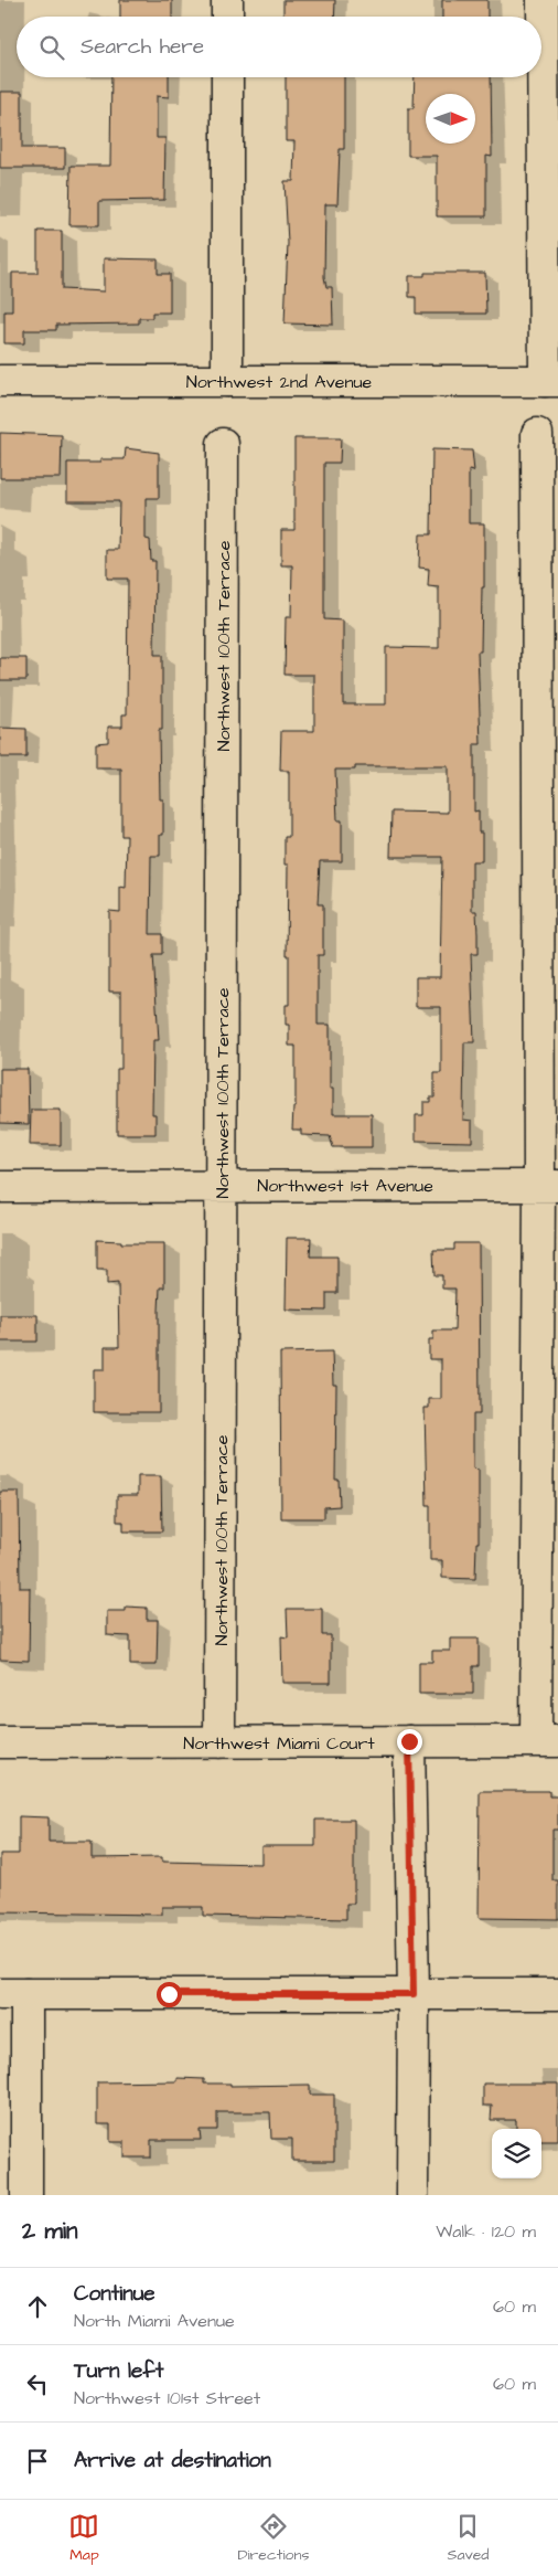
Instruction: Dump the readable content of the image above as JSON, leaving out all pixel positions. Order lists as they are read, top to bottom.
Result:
{
  "streets": {
    "street": [
      "Northwest 2nd Avenue",
      "Northwest 100th Terrace",
      "Northwest 1st Avenue",
      "Northwest Miami Court"
    ]
  },
  "crossings": [
    ["Northwest 100th Terrace", "Northwest 1st Avenue"],
    ["Northwest 100th Terrace", "Northwest Miami Court"]
  ],
  "north": "right",
  "page": {
    "search": "Search here",
    "heading": ["2 min", "Walk · 120 m"],
    "list": [
      ["Continue", "North Miami Avenue", "60 m"],
      ["Turn left", "Northwest 101st Street", "60 m"],
      "Arrive at destination"
    ],
    "nav": ["Map", "Directions", "Saved"]
  }
}
